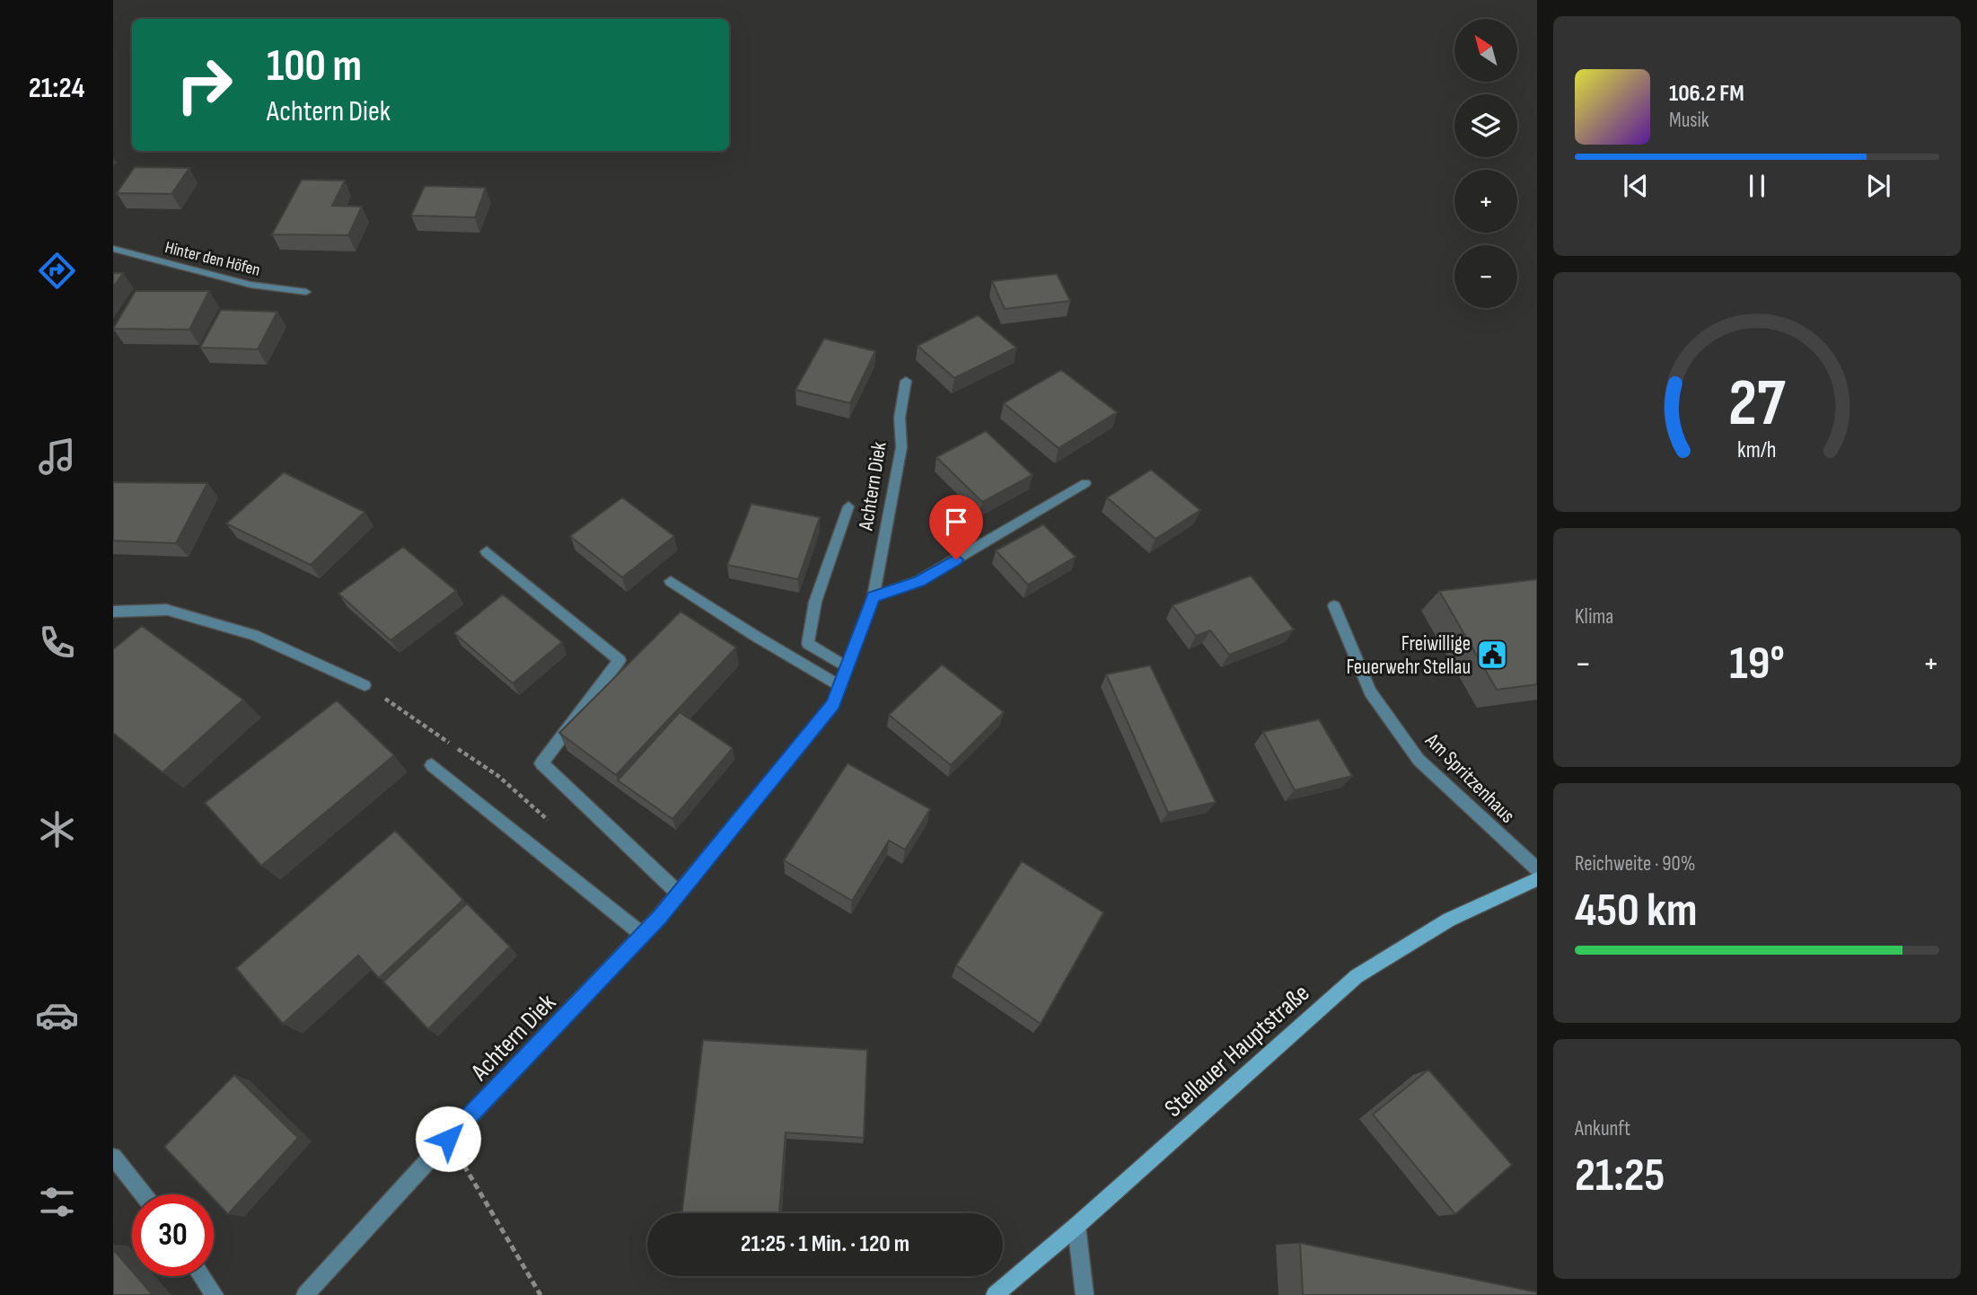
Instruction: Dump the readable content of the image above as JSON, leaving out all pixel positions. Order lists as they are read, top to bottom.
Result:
{
  "streets": {
    "street": [
      "Hinter den Höfen",
      "Achtern Diek",
      "Am Spritzenhaus",
      "Stellauer Hauptstraße"
    ]
  },
  "places": {
    "public building": ["Freiwillige Feuerwehr Stellau"]
  },
  "north": "top left",
  "page": {
    "tabs": "21:24",
    "map_buttons": ["+", "−"],
    "turn": ["100 m", "Achtern Diek"],
    "song": ["106.2 FM", "Musik"],
    "tile": [
      "Klima",
      ["Reichweite · 90%", "450 km"],
      ["Ankunft", "21:25"]
    ],
    "heat": ["−", "19°", "+"],
    "limit": "30",
    "trip": "21:25 · 1 Min. · 120 m",
    "gauge": ["27", "km/h"]
  }
}
